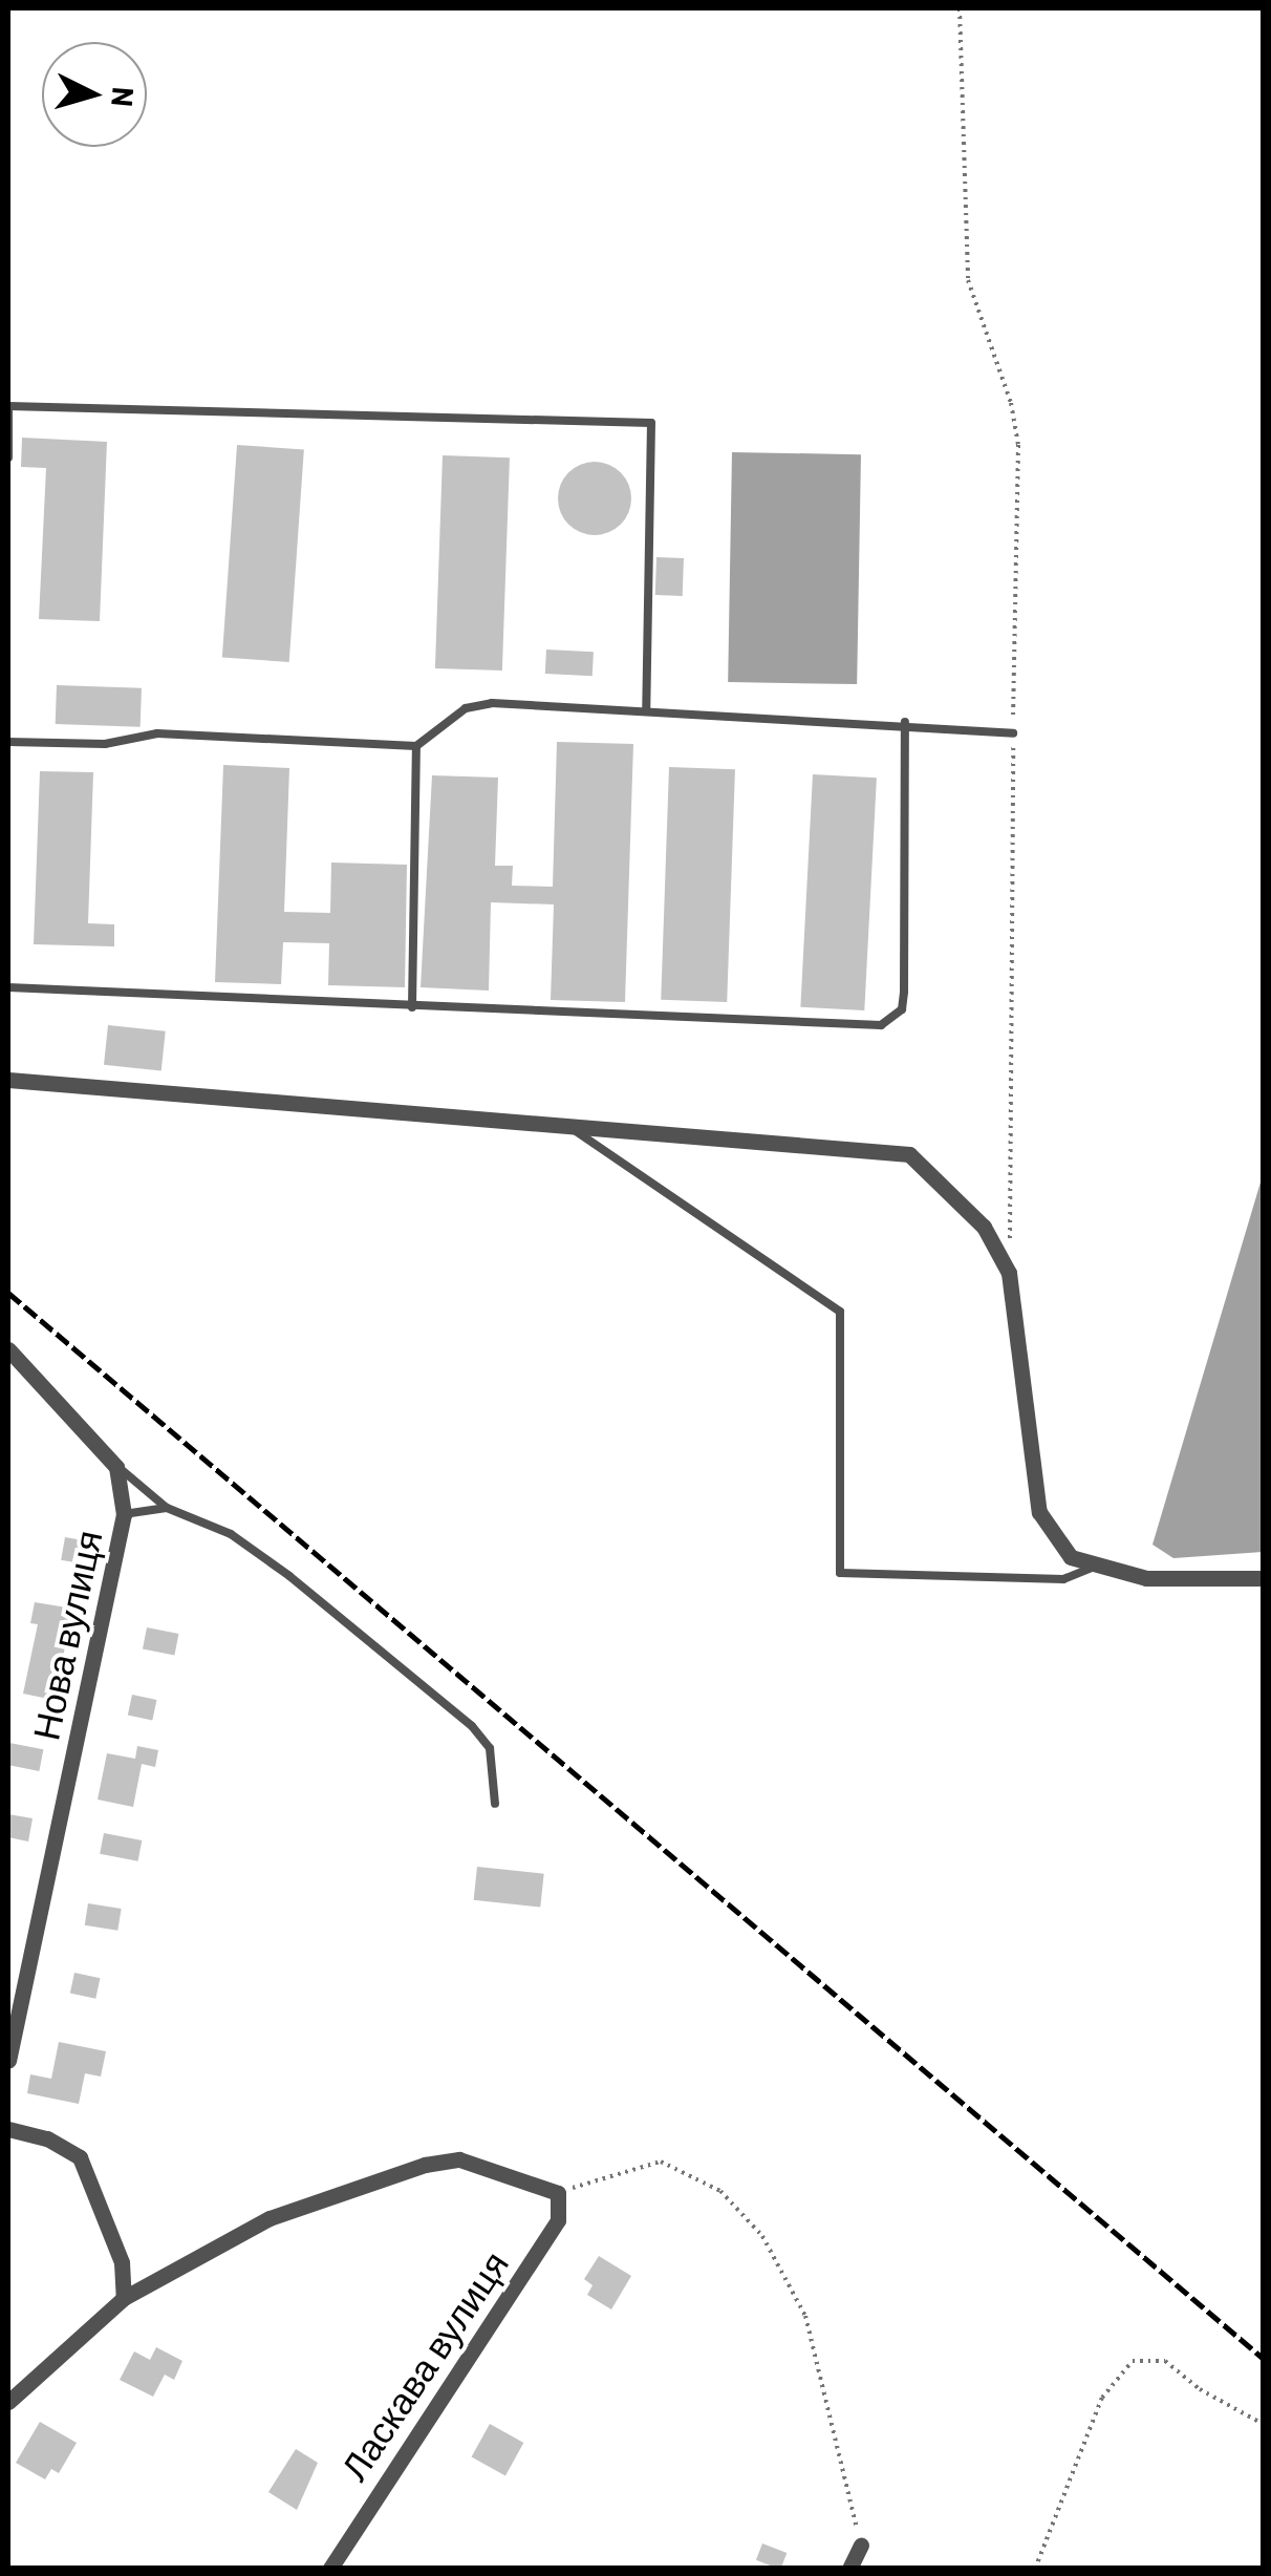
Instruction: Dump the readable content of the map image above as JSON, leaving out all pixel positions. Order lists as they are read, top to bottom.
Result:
{
  "streets": {
    "street": ["Нова вулиця", "Ласкава вулиця"]
  },
  "north": "right"
}
